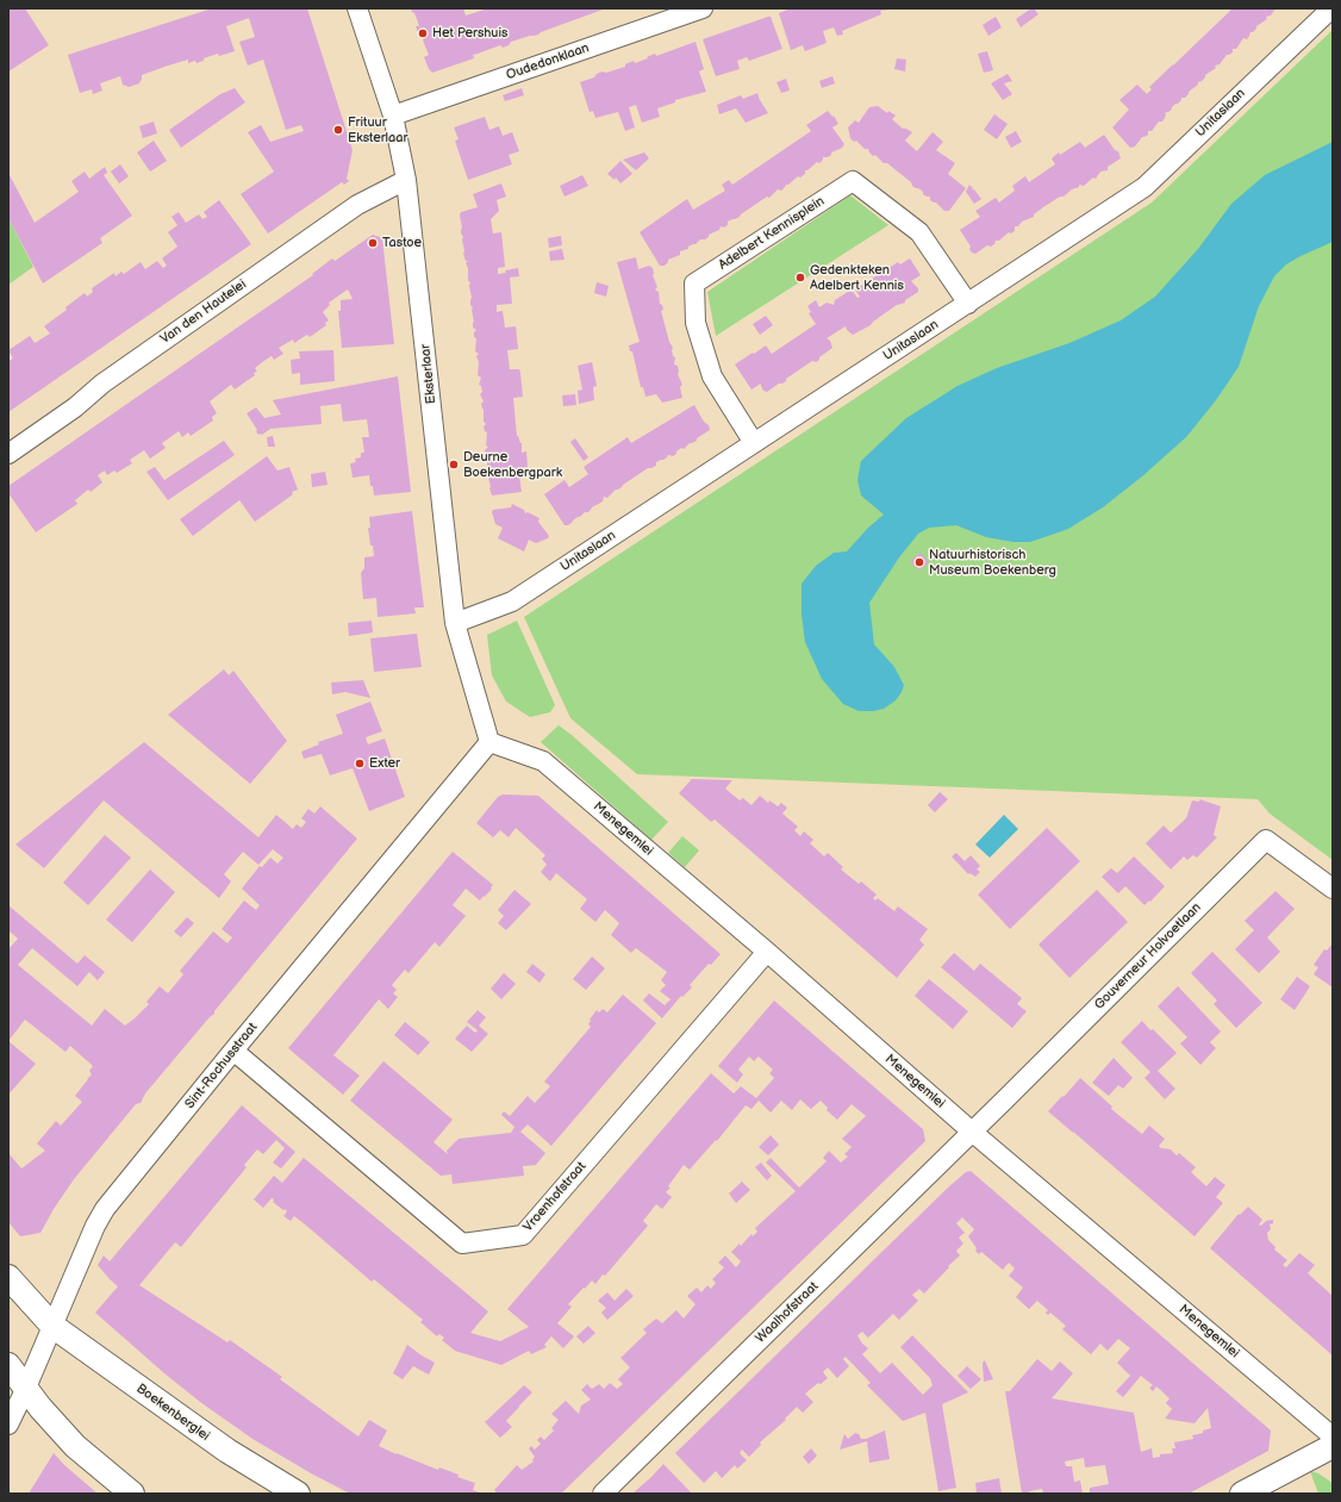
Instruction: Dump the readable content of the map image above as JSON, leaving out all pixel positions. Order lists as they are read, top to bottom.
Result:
{
  "streets": {
    "street": [
      "Oudedonklaan",
      "Unitaslaan",
      "Adelbert Kennisplein",
      "Van den Hautelei",
      "Eksterlaar",
      "Menegemlei",
      "Gouverneur Holvoetlaan",
      "Sint-Rochusstraat",
      "Vroenhofstraat",
      "Waalhofstraat",
      "Boekenberglei"
    ]
  },
  "crossings": [
    ["Oudedonklaan", "Eksterlaar"],
    ["Unitaslaan", "Adelbert Kennisplein"],
    ["Unitaslaan", "Eksterlaar"],
    ["Van den Hautelei", "Eksterlaar"],
    ["Eksterlaar", "Menegemlei"],
    ["Eksterlaar", "Sint-Rochusstraat"],
    ["Menegemlei", "Gouverneur Holvoetlaan"],
    ["Menegemlei", "Sint-Rochusstraat"],
    ["Menegemlei", "Vroenhofstraat"],
    ["Menegemlei", "Waalhofstraat"],
    ["Gouverneur Holvoetlaan", "Waalhofstraat"],
    ["Sint-Rochusstraat", "Vroenhofstraat"],
    ["Sint-Rochusstraat", "Boekenberglei"]
  ],
  "places": [
    "Het Pershuis",
    "Frituur Eksterlaar",
    "Tastoe",
    "Gedenkteken Adelbert Kennis",
    "Deurne Boekenbergpark",
    "Natuurhistorisch Museum Boekenberg",
    "Exter"
  ]
}
